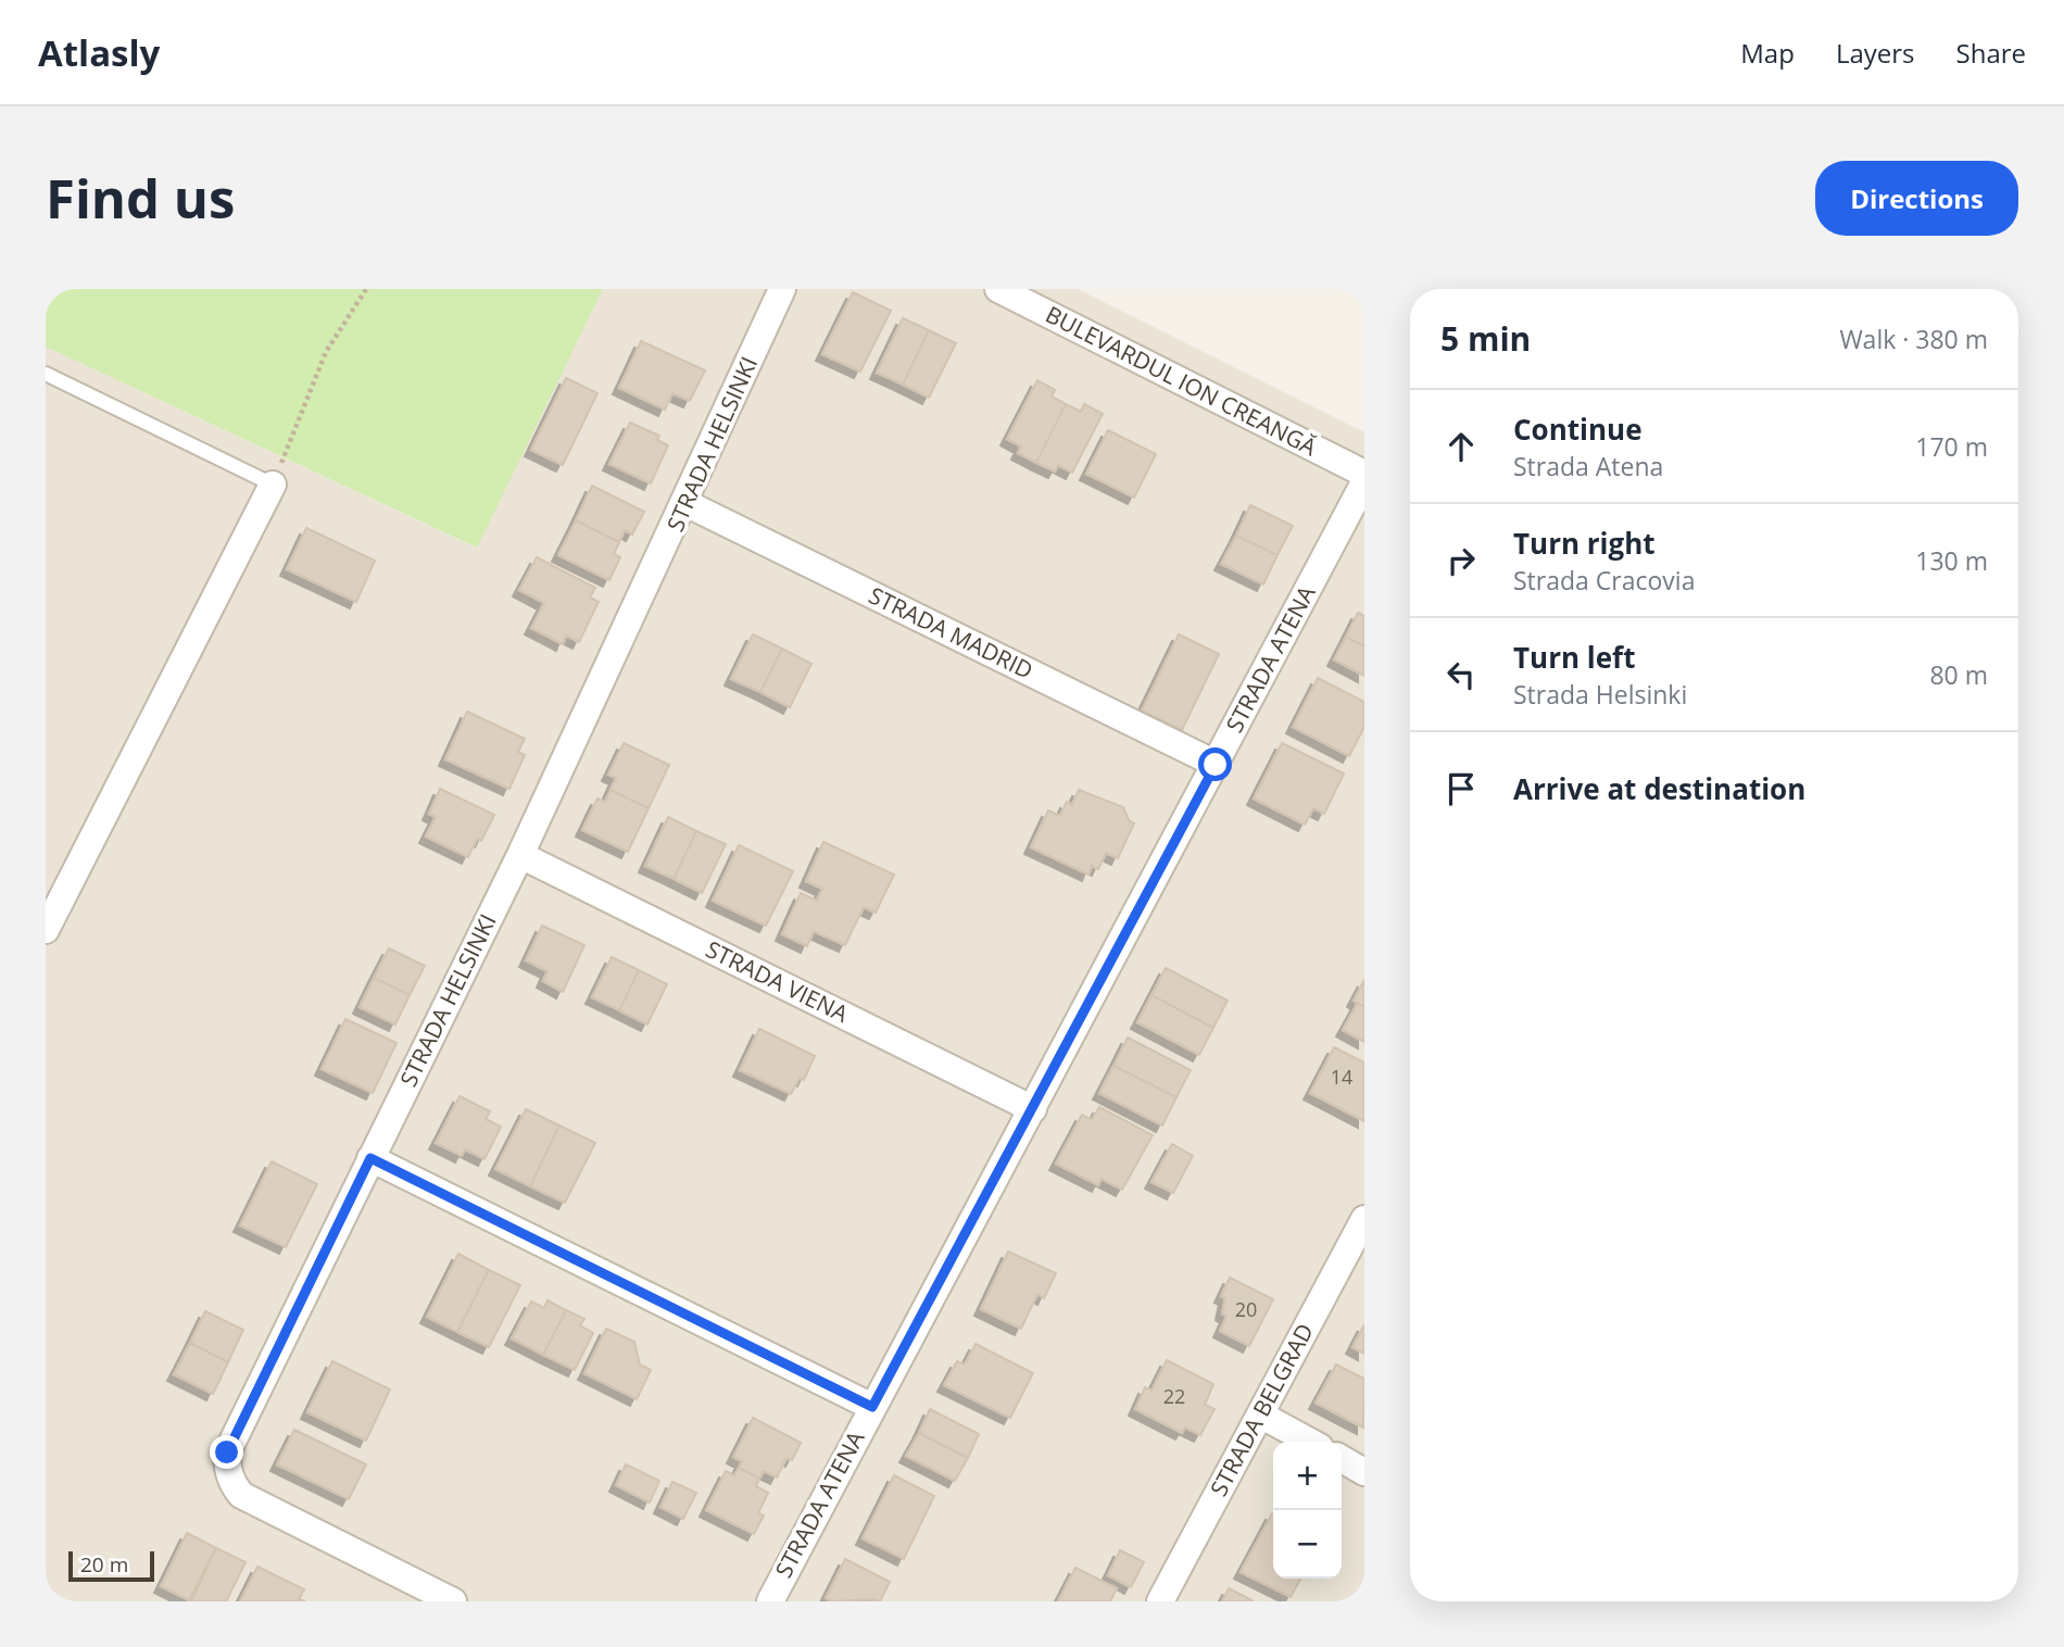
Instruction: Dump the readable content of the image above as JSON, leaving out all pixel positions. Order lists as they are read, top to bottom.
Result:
{
  "streets": {
    "street": [
      "BULEVARDUL ION CREANGĂ",
      "STRADA HELSINKI",
      "STRADA MADRID",
      "STRADA ATENA",
      "STRADA VIENA",
      "STRADA BELGRAD"
    ]
  },
  "crossings": [
    ["STRADA HELSINKI", "STRADA MADRID"],
    ["STRADA HELSINKI", "STRADA VIENA"],
    ["STRADA MADRID", "STRADA ATENA"],
    ["STRADA ATENA", "STRADA VIENA"]
  ],
  "house_numbers": ["14", "20", "22"],
  "scale_bar": "20 m",
  "page": {
    "header": "Atlasly",
    "nav": ["Map", "Layers", "Share"],
    "buttons": "Directions",
    "title": "Find us",
    "heading": ["5 min", "Walk · 380 m"],
    "list": [
      ["Continue", "Strada Atena", "170 m"],
      ["Turn right", "Strada Cracovia", "130 m"],
      ["Turn left", "Strada Helsinki", "80 m"],
      "Arrive at destination"
    ],
    "map_buttons": ["+", "−"],
    "scale": "20 m"
  }
}
